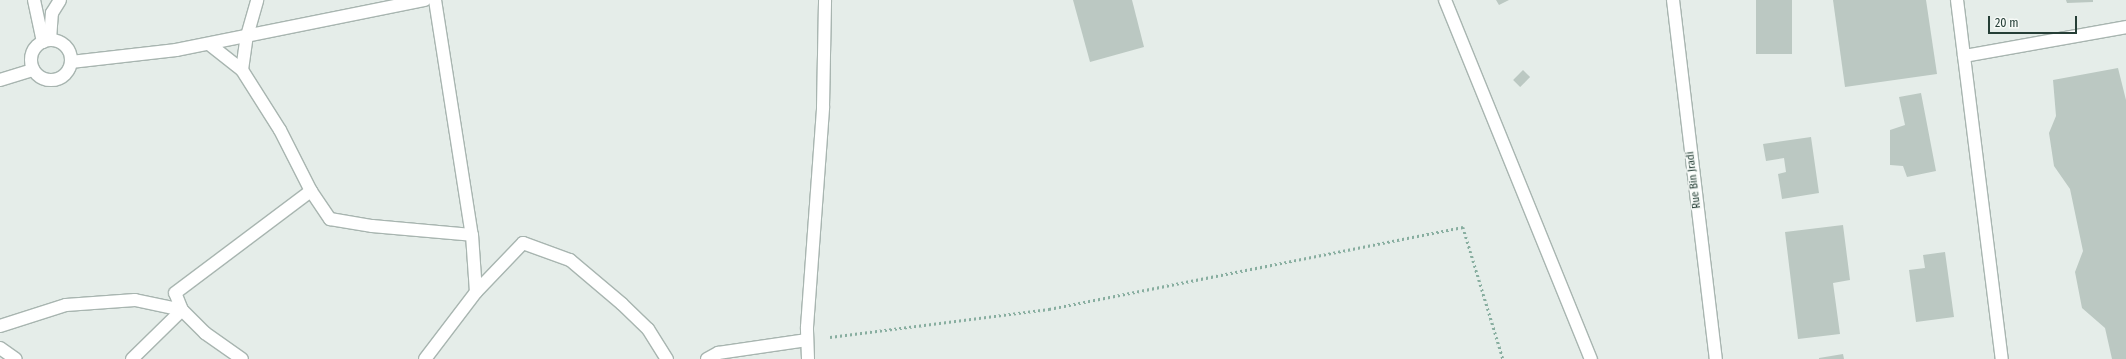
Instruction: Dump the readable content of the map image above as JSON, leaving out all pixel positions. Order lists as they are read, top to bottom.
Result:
{
  "streets": {
    "street": ["Rue Bin Jradi"]
  },
  "scale_bar": "20 m"
}
